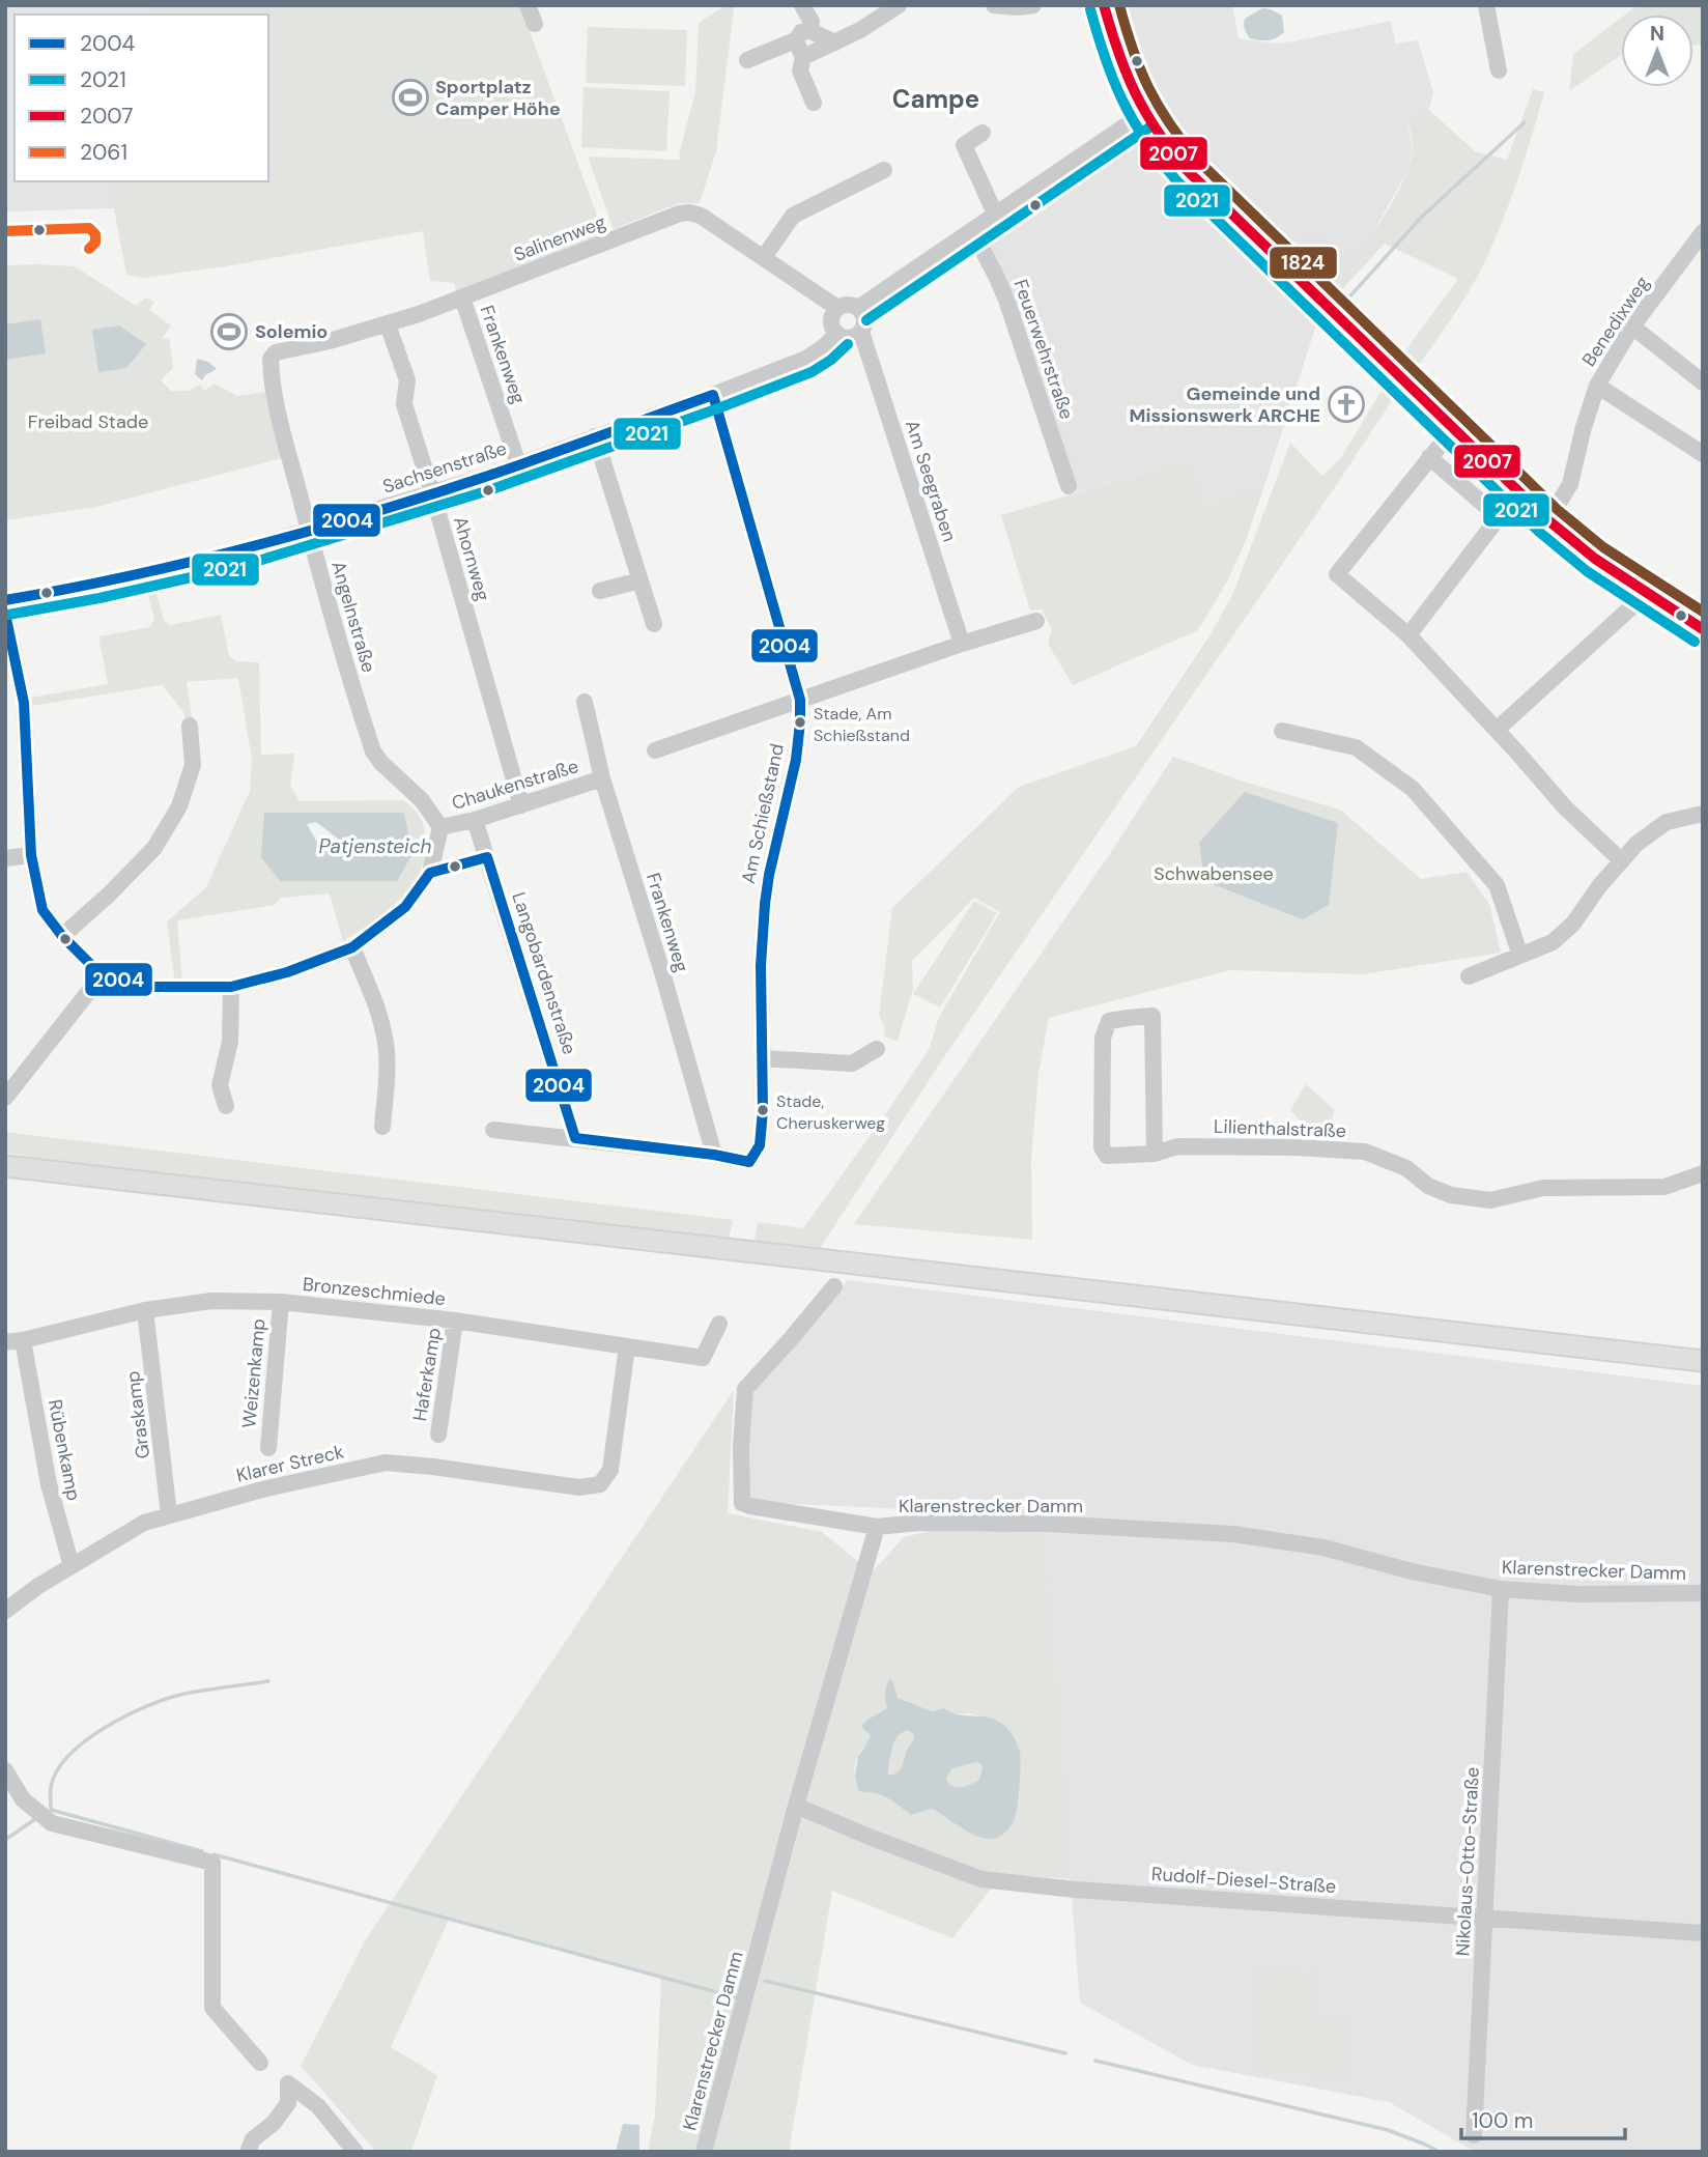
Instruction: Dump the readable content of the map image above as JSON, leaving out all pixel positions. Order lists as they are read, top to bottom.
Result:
{
  "streets": {
    "street": [
      "Salinenweg",
      "Benedixweg",
      "Feuerwehrstraße",
      "Frankenweg",
      "Sachsenstraße",
      "Am Seegraben",
      "Ahornweg",
      "Angelnstraße",
      "Chaukenstraße",
      "Am Schießstand",
      "Langobardenstraße",
      "Lilienthalstraße",
      "Bronzeschmiede",
      "Weizenkamp",
      "Haferkamp",
      "Graskamp",
      "Rübenkamp",
      "Klarer Streck",
      "Klarenstrecker Damm",
      "Nikolaus-Otto-Straße",
      "Rudolf-Diesel-Straße"
    ]
  },
  "crossings": [
    ["Salinenweg", "Frankenweg"],
    ["Salinenweg", "Sachsenstraße"],
    ["Salinenweg", "Am Seegraben"],
    ["Salinenweg", "Ahornweg"],
    ["Salinenweg", "Angelnstraße"],
    ["Frankenweg", "Sachsenstraße"],
    ["Frankenweg", "Chaukenstraße"],
    ["Frankenweg", "Am Schießstand"],
    ["Sachsenstraße", "Am Seegraben"],
    ["Sachsenstraße", "Ahornweg"],
    ["Sachsenstraße", "Angelnstraße"],
    ["Sachsenstraße", "Am Schießstand"],
    ["Ahornweg", "Chaukenstraße"],
    ["Angelnstraße", "Chaukenstraße"],
    ["Chaukenstraße", "Langobardenstraße"],
    ["Bronzeschmiede", "Weizenkamp"],
    ["Bronzeschmiede", "Haferkamp"],
    ["Bronzeschmiede", "Graskamp"],
    ["Bronzeschmiede", "Rübenkamp"],
    ["Bronzeschmiede", "Klarer Streck"],
    ["Graskamp", "Klarer Streck"],
    ["Rübenkamp", "Klarer Streck"],
    ["Klarenstrecker Damm", "Nikolaus-Otto-Straße"],
    ["Klarenstrecker Damm", "Rudolf-Diesel-Straße"],
    ["Nikolaus-Otto-Straße", "Rudolf-Diesel-Straße"]
  ],
  "districts": ["Campe"],
  "water": ["Patjensteich"],
  "parks": ["Freibad Stade", "Schwabensee"],
  "places": {
    "sports": ["Sportplatz Camper Höhe", "Solemio"],
    "church": ["Gemeinde und Missionswerk ARCHE"],
    "other": ["Stade, Am Schießstand", "Stade, Cheruskerweg"]
  },
  "lines": [
    "transit line 2007",
    "transit line 1824",
    "transit line 2021",
    "transit line 2061",
    "transit line 2004"
  ],
  "legend": [
    "2004",
    "2021",
    "2007",
    "2061"
  ],
  "scale_bar": "100 m",
  "north": "top"
}
